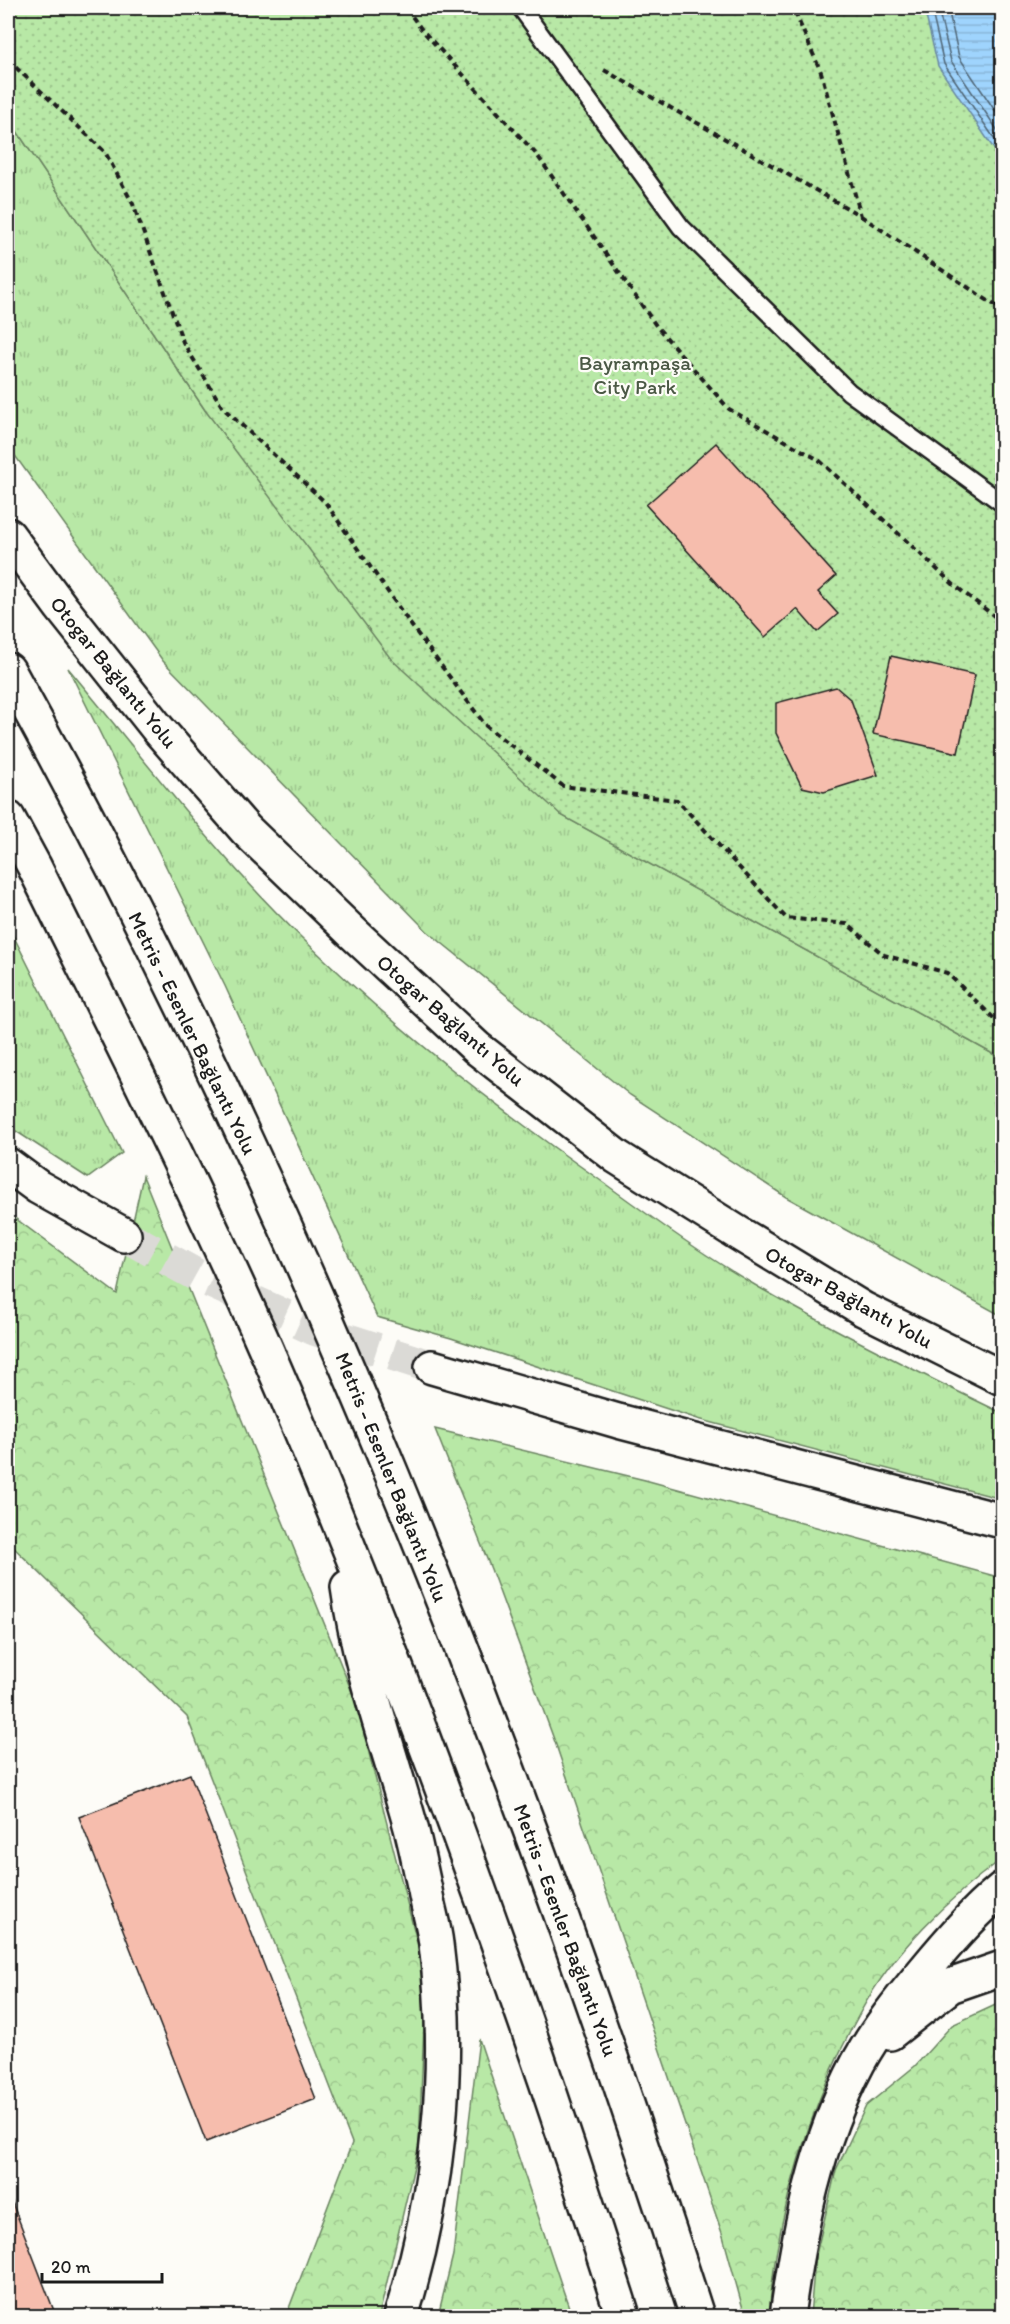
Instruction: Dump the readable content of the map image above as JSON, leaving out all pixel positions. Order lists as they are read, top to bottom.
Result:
{
  "streets": {
    "highway": ["Otogar Bağlantı Yolu", "Metris - Esenler Bağlantı Yolu"]
  },
  "parks": ["Bayrampaşa City Park"],
  "scale_bar": "20 m"
}
